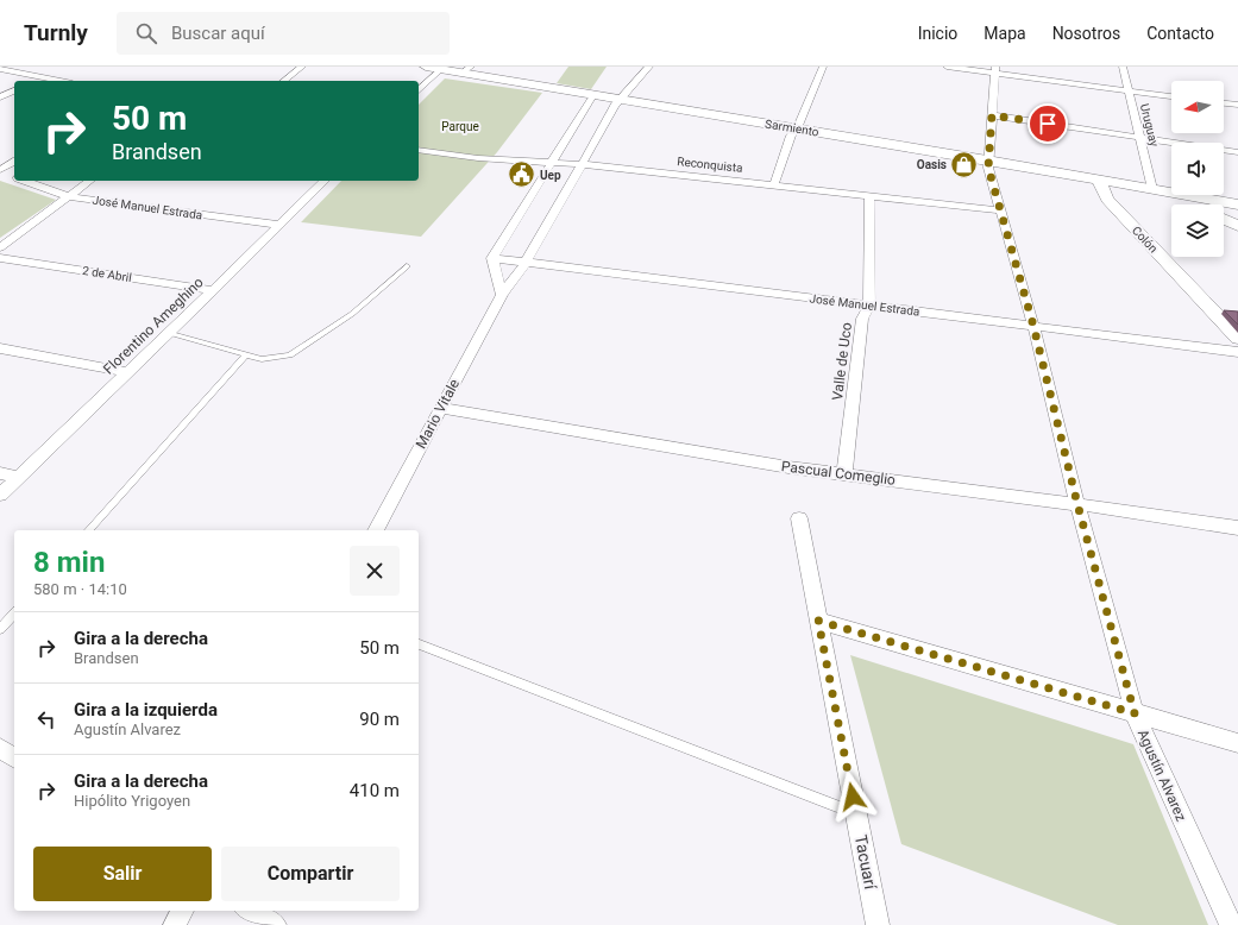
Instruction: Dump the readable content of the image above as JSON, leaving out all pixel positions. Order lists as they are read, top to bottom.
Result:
{
  "streets": {
    "street": [
      "Uruguay",
      "Sarmiento",
      "Reconquista",
      "José Manuel Estrada",
      "Colón",
      "2 de Abril",
      "Florentino Ameghino",
      "Valle de Uco",
      "Mario Vitale",
      "Pascual Comeglio",
      "Agustín Alvarez",
      "Tacuarí"
    ]
  },
  "crossings": [
    ["Uruguay", "Sarmiento"],
    ["Sarmiento", "Colón"],
    ["Sarmiento", "Mario Vitale"],
    ["Sarmiento", "Agustín Alvarez"],
    ["Reconquista", "Valle de Uco"],
    ["Reconquista", "Mario Vitale"],
    ["Reconquista", "Agustín Alvarez"],
    ["José Manuel Estrada", "Florentino Ameghino"],
    ["José Manuel Estrada", "Valle de Uco"],
    ["José Manuel Estrada", "Mario Vitale"],
    ["José Manuel Estrada", "Agustín Alvarez"],
    ["2 de Abril", "Florentino Ameghino"],
    ["Valle de Uco", "Pascual Comeglio"],
    ["Mario Vitale", "Pascual Comeglio"],
    ["Pascual Comeglio", "Agustín Alvarez"]
  ],
  "parks": ["Parque"],
  "places": {
    "shop": ["Oasis"],
    "public building": ["Uep"]
  },
  "north": "left",
  "page": {
    "header": "Turnly",
    "search": "Buscar aquí",
    "nav": [
      "Inicio",
      "Mapa",
      "Nosotros",
      "Contacto"
    ],
    "turn": ["50 m", "Brandsen"],
    "heading": ["8 min", "580 m · 14:10"],
    "list": [
      {
        "name": "Gira a la derecha",
        "note": "Brandsen",
        "value": "50 m"
      },
      {
        "name": "Gira a la izquierda",
        "note": "Agustín Alvarez",
        "value": "90 m"
      },
      {
        "name": "Gira a la derecha",
        "note": "Hipólito Yrigoyen",
        "value": "410 m"
      }
    ],
    "buttons": ["Salir", "Compartir"]
  }
}
